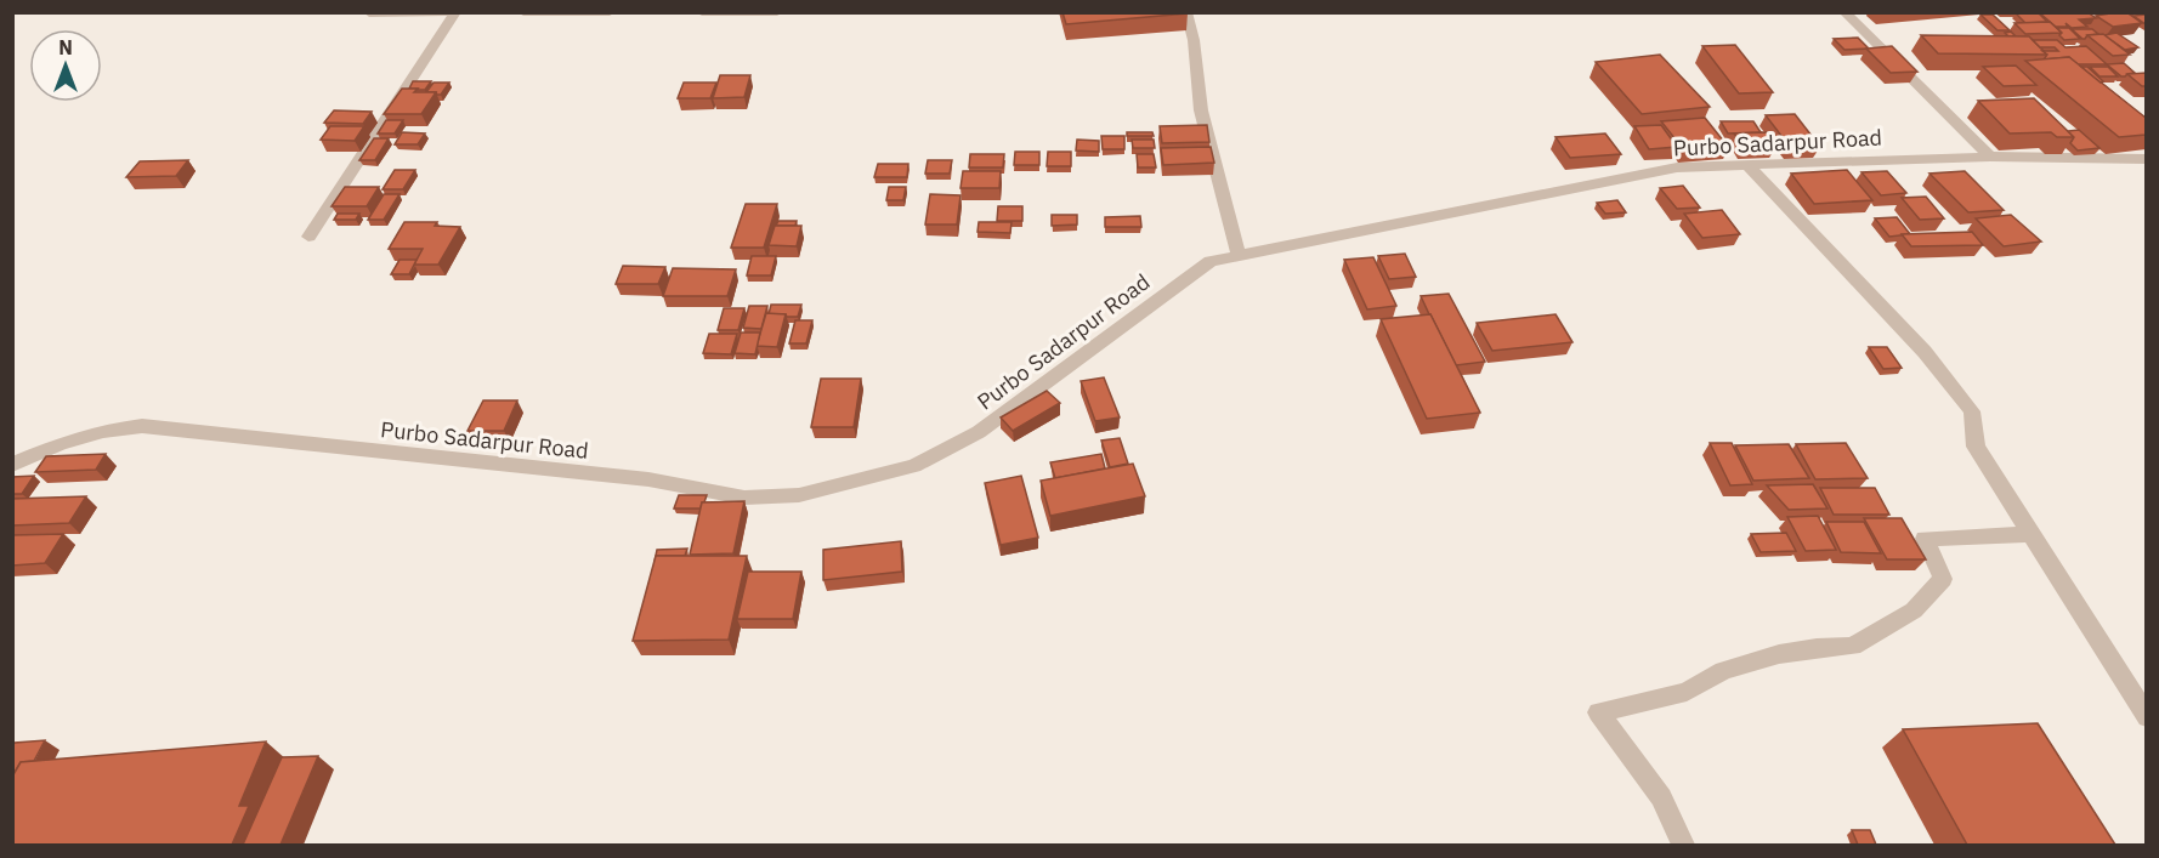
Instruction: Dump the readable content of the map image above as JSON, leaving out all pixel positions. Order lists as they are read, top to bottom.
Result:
{
  "streets": {
    "street": ["Purbo Sadarpur Road"]
  },
  "north": "top"
}
